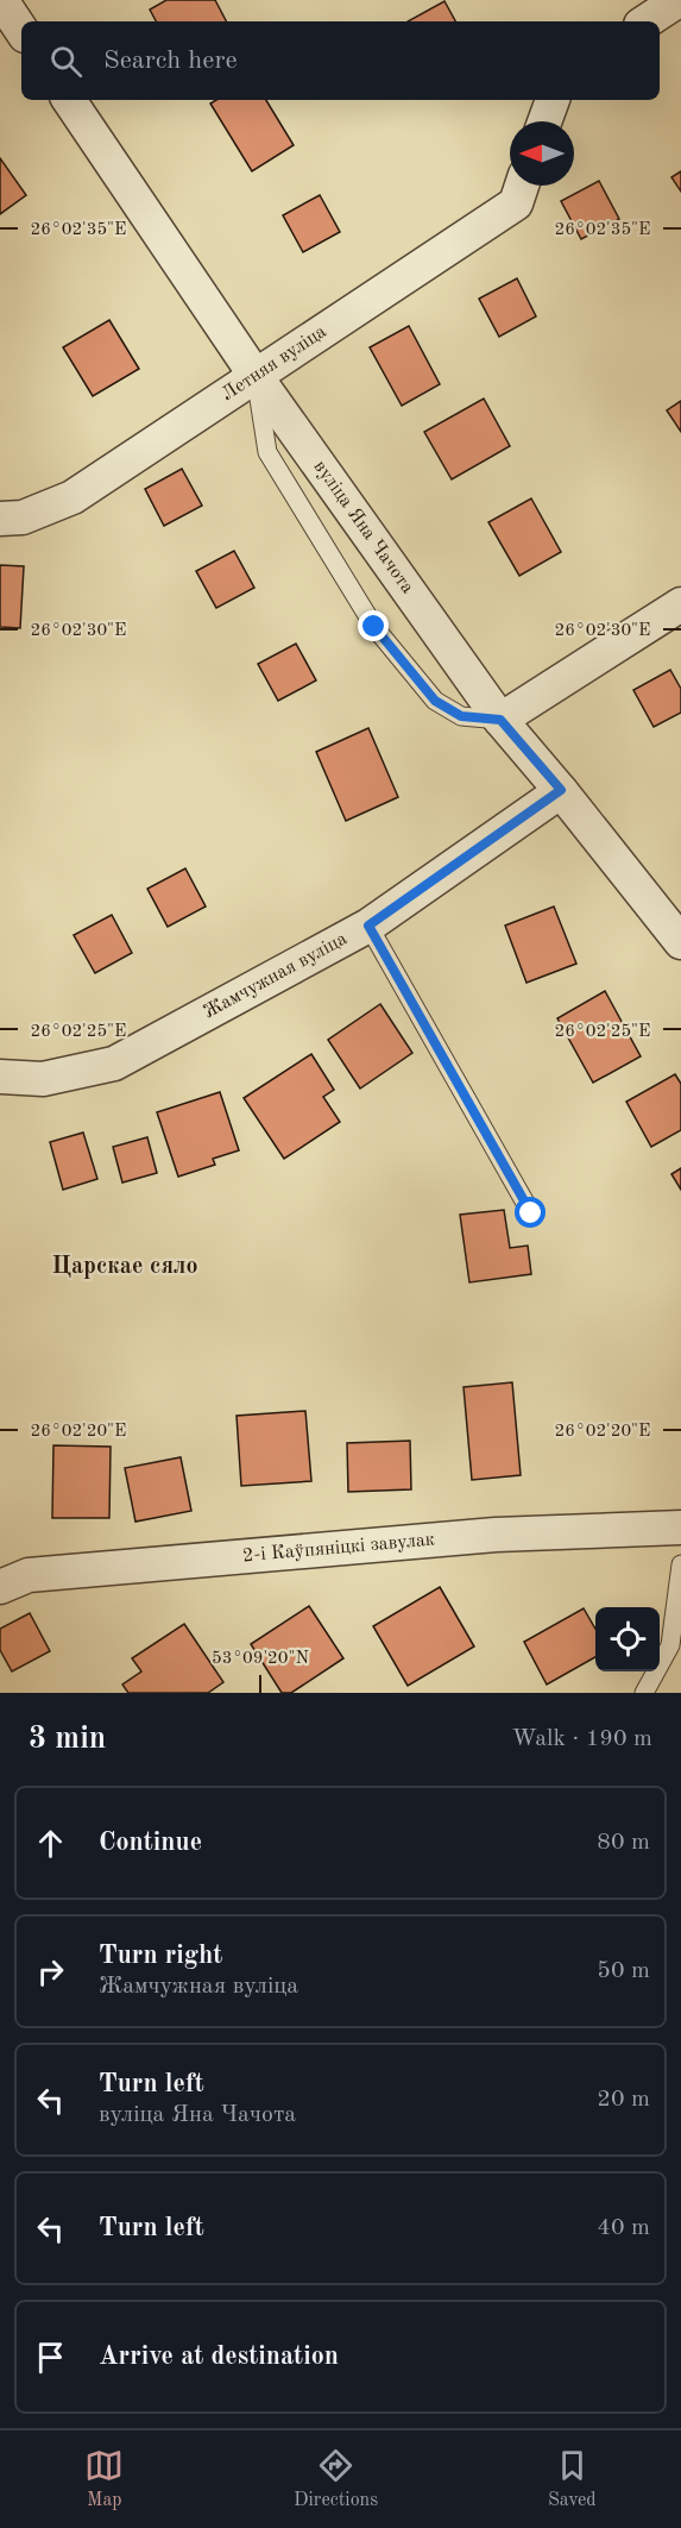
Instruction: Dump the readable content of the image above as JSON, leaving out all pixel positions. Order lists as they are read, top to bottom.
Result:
{
  "streets": {
    "street": [
      "Летняя вуліца",
      "вуліца Яна Чачота",
      "Жамчужная вуліца",
      "2-і Каўпяніцкі завулак"
    ]
  },
  "crossings": [
    ["Летняя вуліца", "вуліца Яна Чачота"],
    ["вуліца Яна Чачота", "Жамчужная вуліца"]
  ],
  "districts": ["Царскае сяло"],
  "north": "left",
  "page": {
    "search": "Search here",
    "heading": ["3 min", "Walk · 190 m"],
    "list": [
      ["Continue", "80 m"],
      ["Turn right", "Жамчужная вуліца", "50 m"],
      ["Turn left", "вуліца Яна Чачота", "20 m"],
      ["Turn left", "40 m"],
      "Arrive at destination"
    ],
    "nav": ["Map", "Directions", "Saved"]
  },
  "coordinates": [
    "26°02'35\"E",
    "26°02'30\"E",
    "26°02'25\"E",
    "26°02'20\"E",
    "53°09'20\"N"
  ]
}
